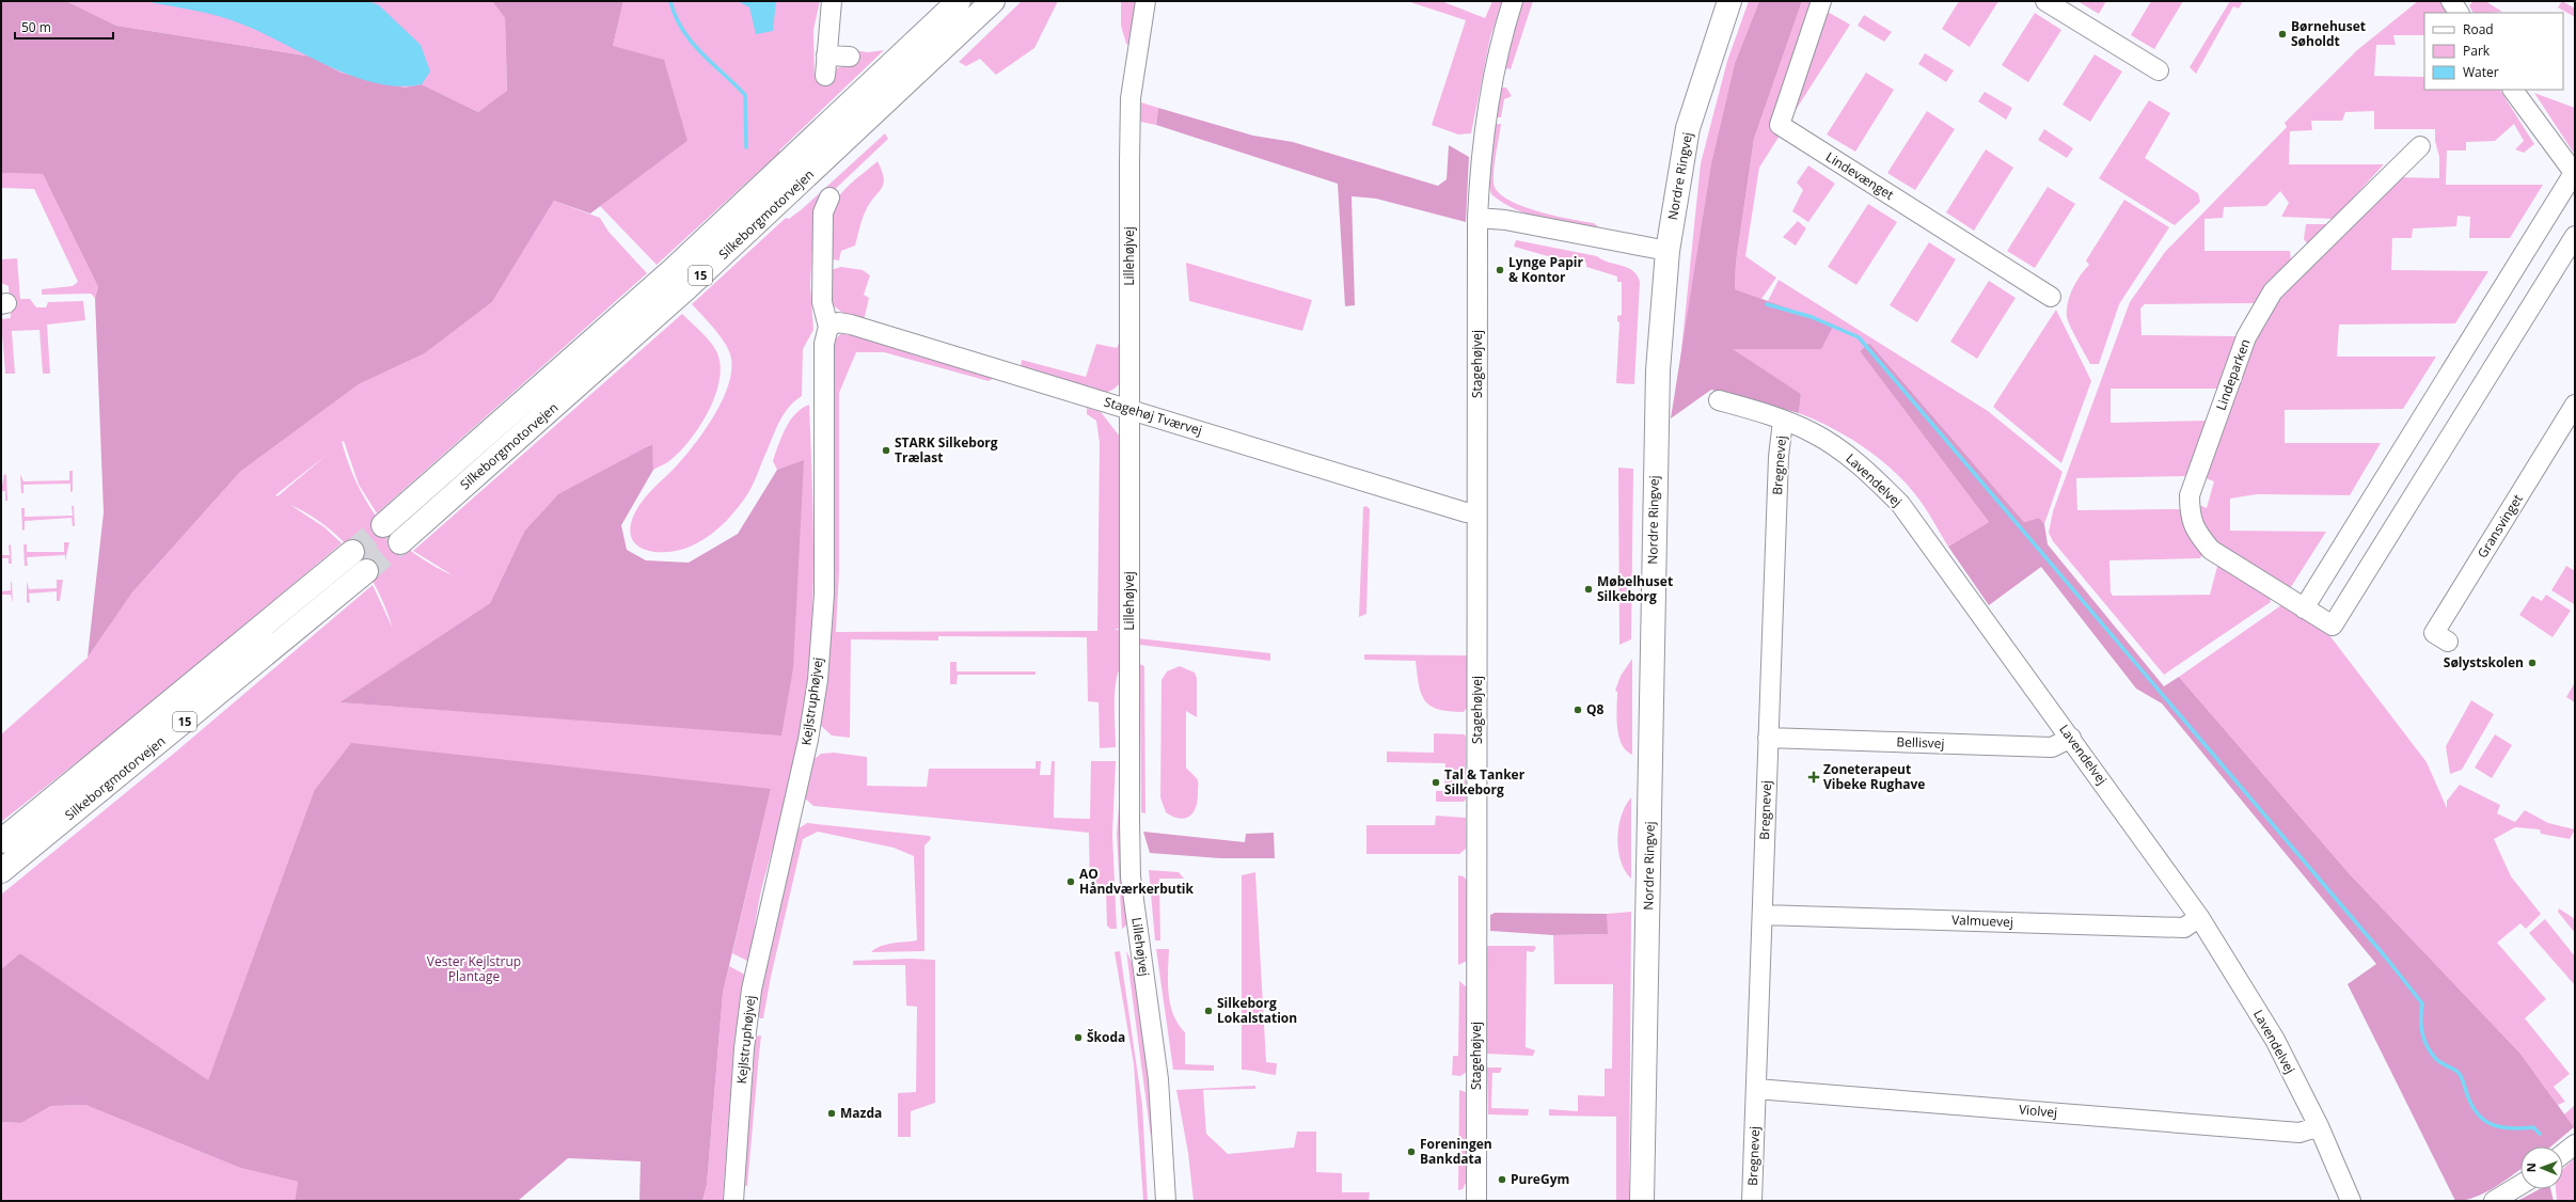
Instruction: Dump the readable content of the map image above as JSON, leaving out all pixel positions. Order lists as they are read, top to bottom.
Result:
{
  "streets": {
    "main road": ["Nordre Ringvej", "Silkeborgmotorvejen", "15"],
    "street": [
      "Lindevænget",
      "Lillehøjvej",
      "Stagehøjvej",
      "Lindeparken",
      "Stagehøj Tværvej",
      "Bregnevej",
      "Lavendelvej",
      "Gransvinget",
      "Kejlstruphøjvej",
      "Bellisvej",
      "Valmuevej",
      "Violvej"
    ]
  },
  "crossings": [
    ["Lillehøjvej", "Stagehøj Tværvej"],
    ["Stagehøjvej", "Stagehøj Tværvej"],
    ["Stagehøj Tværvej", "Kejlstruphøjvej"],
    ["Bregnevej", "Lavendelvej"],
    ["Bregnevej", "Bellisvej"],
    ["Bregnevej", "Valmuevej"],
    ["Bregnevej", "Violvej"],
    ["Lavendelvej", "Bellisvej"],
    ["Lavendelvej", "Valmuevej"],
    ["Lavendelvej", "Violvej"]
  ],
  "parks": ["Vester Kejlstrup Plantage"],
  "places": {
    "other": [
      "Børnehuset Søholdt",
      "Lynge Papir & Kontor",
      "STARK Silkeborg Trælast",
      "Møbelhuset Silkeborg",
      "Sølystskolen",
      "Q8",
      "Tal & Tanker Silkeborg",
      "AO Håndværkerbutik",
      "Silkeborg Lokalstation",
      "Škoda",
      "Mazda",
      "Foreningen Bankdata",
      "PureGym"
    ],
    "health": ["Zoneterapeut Vibeke Rughave"]
  },
  "legend": ["Road", "Park", "Water"],
  "scale_bar": "50 m",
  "north": "left"
}
